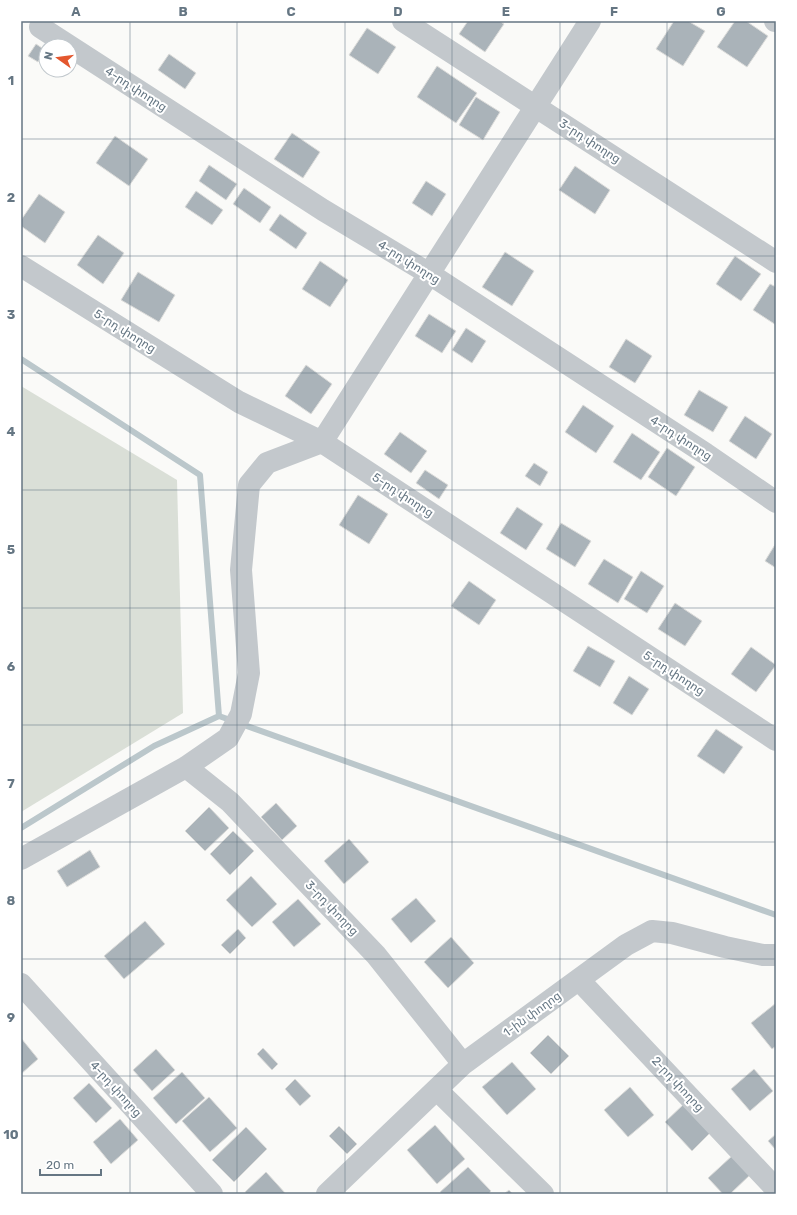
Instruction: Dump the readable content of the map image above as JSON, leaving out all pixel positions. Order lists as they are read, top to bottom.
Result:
{
  "streets": {
    "street": [
      "4-րդ փողոց",
      "3-րդ փողոց",
      "5-րդ փողոց",
      "1-ին փողոց",
      "2-րդ փողոց"
    ]
  },
  "crossings": [
    ["3-րդ փողոց", "1-ին փողոց"],
    ["1-ին փողոց", "2-րդ փողոց"]
  ],
  "scale_bar": "20 m",
  "north": "left",
  "grid": {
    "columns": [
      "A",
      "B",
      "C",
      "D",
      "E",
      "F",
      "G"
    ],
    "rows": [
      "1",
      "2",
      "3",
      "4",
      "5",
      "6",
      "7",
      "8",
      "9",
      "10"
    ]
  }
}
